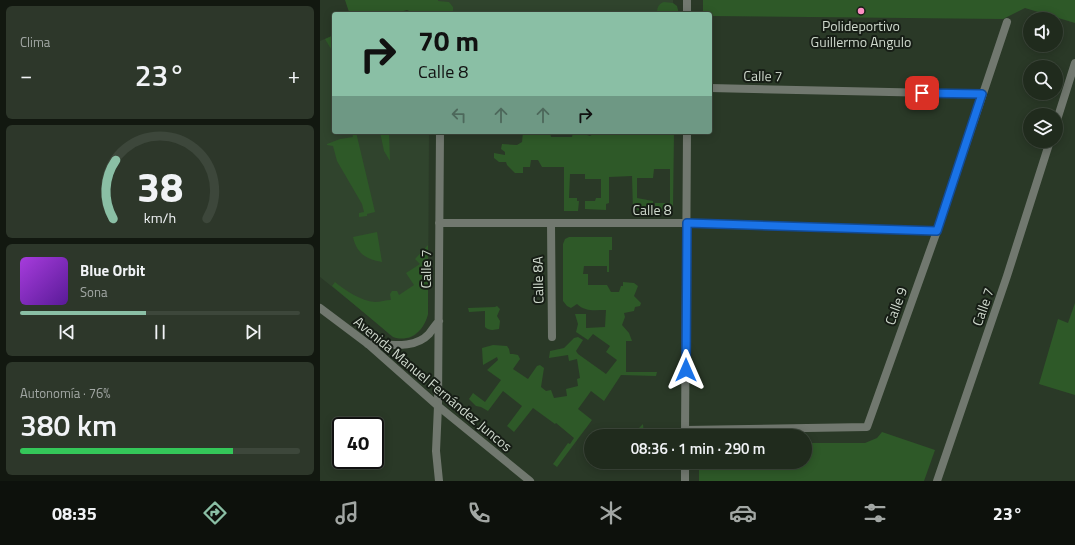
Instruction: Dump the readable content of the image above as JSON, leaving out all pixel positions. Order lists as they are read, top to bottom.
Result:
{
  "streets": {
    "street": [
      "Calle 7",
      "Calle 8",
      "Calle 8A",
      "Calle 9",
      "Avenida Manuel Fernández Juncos"
    ]
  },
  "crossings": [
    ["Calle 7", "Calle 8"],
    ["Calle 7", "Calle 9"],
    ["Calle 7", "Avenida Manuel Fernández Juncos"],
    ["Calle 8", "Calle 8A"],
    ["Calle 8", "Calle 9"]
  ],
  "places": ["Polideportivo Guillermo Angulo"],
  "page": {
    "tile": [
      "Clima",
      ["Autonomía · 76%", "380 km"]
    ],
    "turn": ["70 m", "Calle 8"],
    "heat": ["−", "23°", "+"],
    "song": ["Blue Orbit", "Sona"],
    "limit": "40",
    "trip": "08:36 · 1 min · 290 m",
    "tabs": ["08:35", "23°"],
    "gauge": ["38", "km/h"]
  }
}
